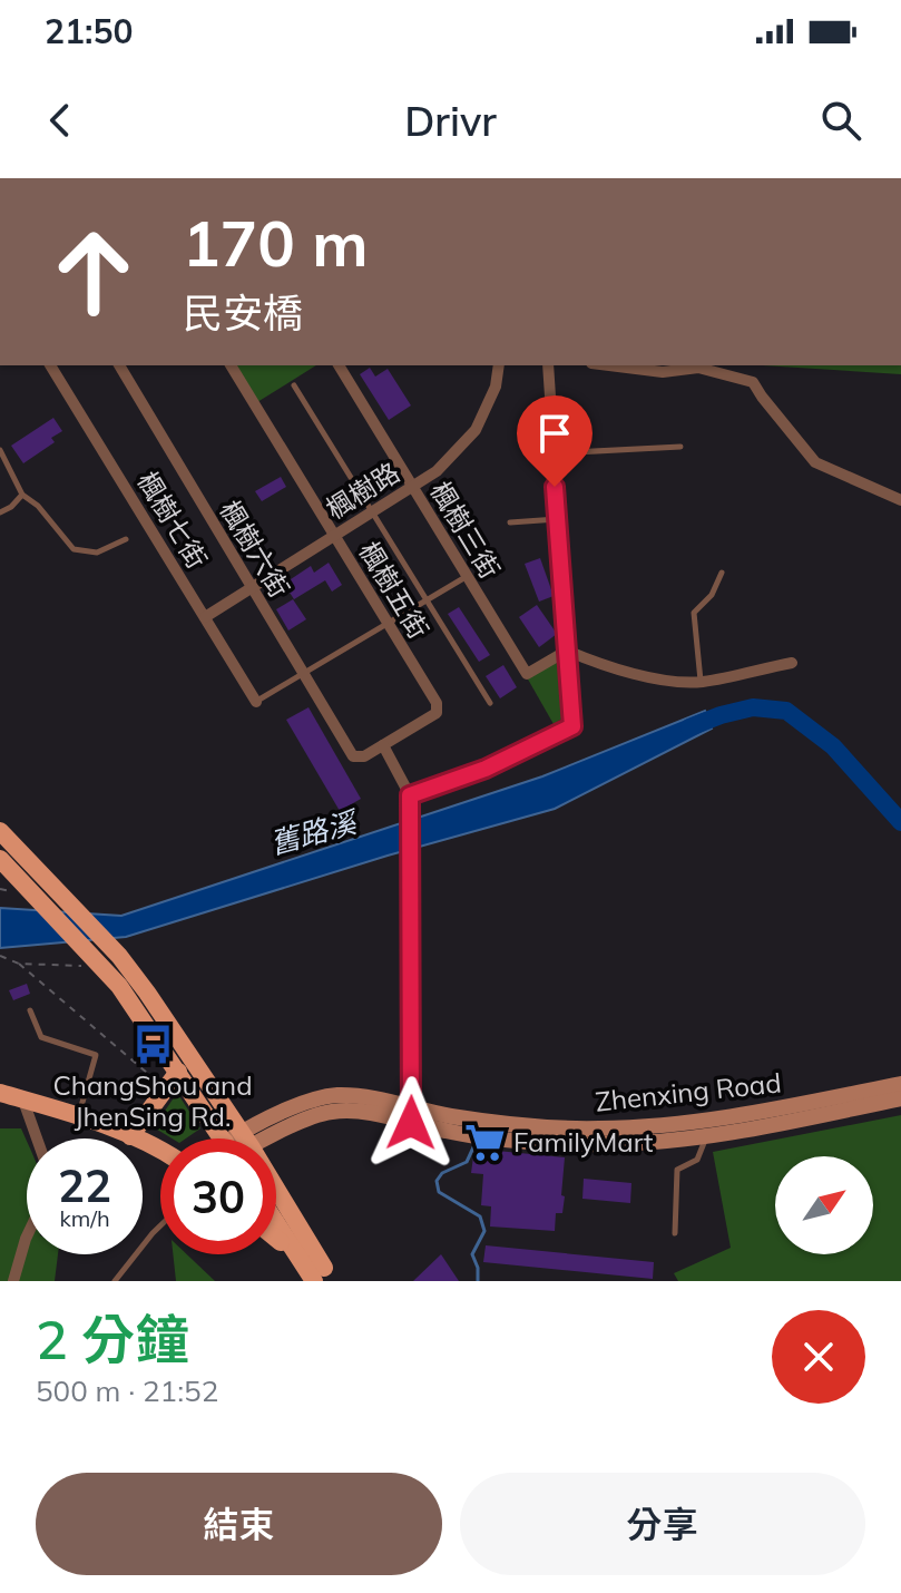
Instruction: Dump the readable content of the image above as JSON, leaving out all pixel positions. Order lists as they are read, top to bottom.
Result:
{
  "streets": {
    "street": [
      "楓樹路",
      "楓樹七街",
      "楓樹三街",
      "楓樹六街",
      "楓樹五街",
      "Zhenxing Road"
    ]
  },
  "crossings": [
    ["楓樹路", "楓樹七街"],
    ["楓樹路", "楓樹三街"],
    ["楓樹路", "楓樹六街"],
    ["楓樹路", "楓樹五街"],
    ["楓樹六街", "楓樹五街"]
  ],
  "water": ["舊路溪"],
  "places": {
    "bus stop": ["ChangShou and JhenSing Rd."],
    "supermarket": ["FamilyMart"]
  },
  "north": "top right",
  "page": {
    "status": "21:50",
    "header": "Drivr",
    "turn": ["170 m", "民安橋"],
    "speed": "22 km/h",
    "limit": "30",
    "heading": ["2 分鐘", "500 m · 21:52"],
    "buttons": ["結束", "分享"]
  }
}
